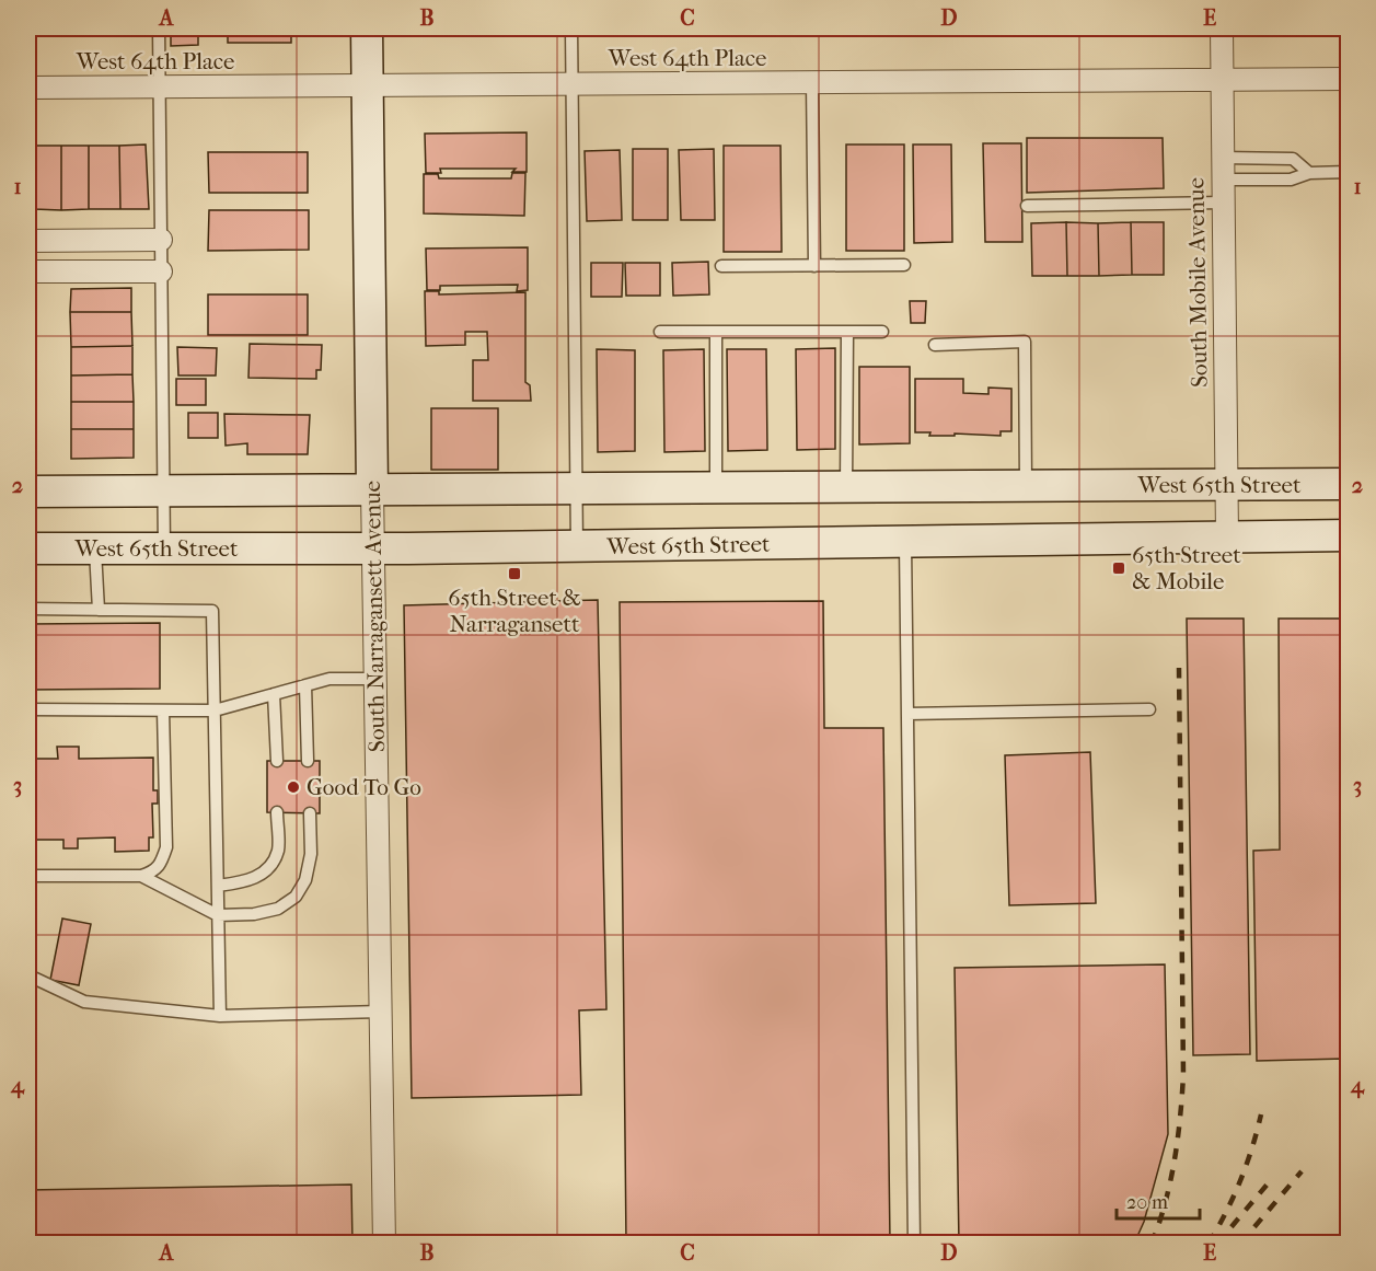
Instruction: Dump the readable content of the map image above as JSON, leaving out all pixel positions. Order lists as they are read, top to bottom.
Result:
{
  "streets": {
    "street": [
      "West 64th Place",
      "South Mobile Avenue",
      "West 65th Street",
      "South Narragansett Avenue"
    ]
  },
  "crossings": [
    ["West 64th Place", "South Mobile Avenue"],
    ["West 64th Place", "South Narragansett Avenue"],
    ["South Mobile Avenue", "West 65th Street"],
    ["West 65th Street", "South Narragansett Avenue"]
  ],
  "places": {
    "transit": ["65th Street & Mobile", "65th Street & Narragansett"],
    "other": ["Good To Go"]
  },
  "scale_bar": "20 m",
  "grid": {
    "columns": [
      "A",
      "B",
      "C",
      "D",
      "E"
    ],
    "rows": [
      "1",
      "2",
      "3",
      "4"
    ]
  }
}
